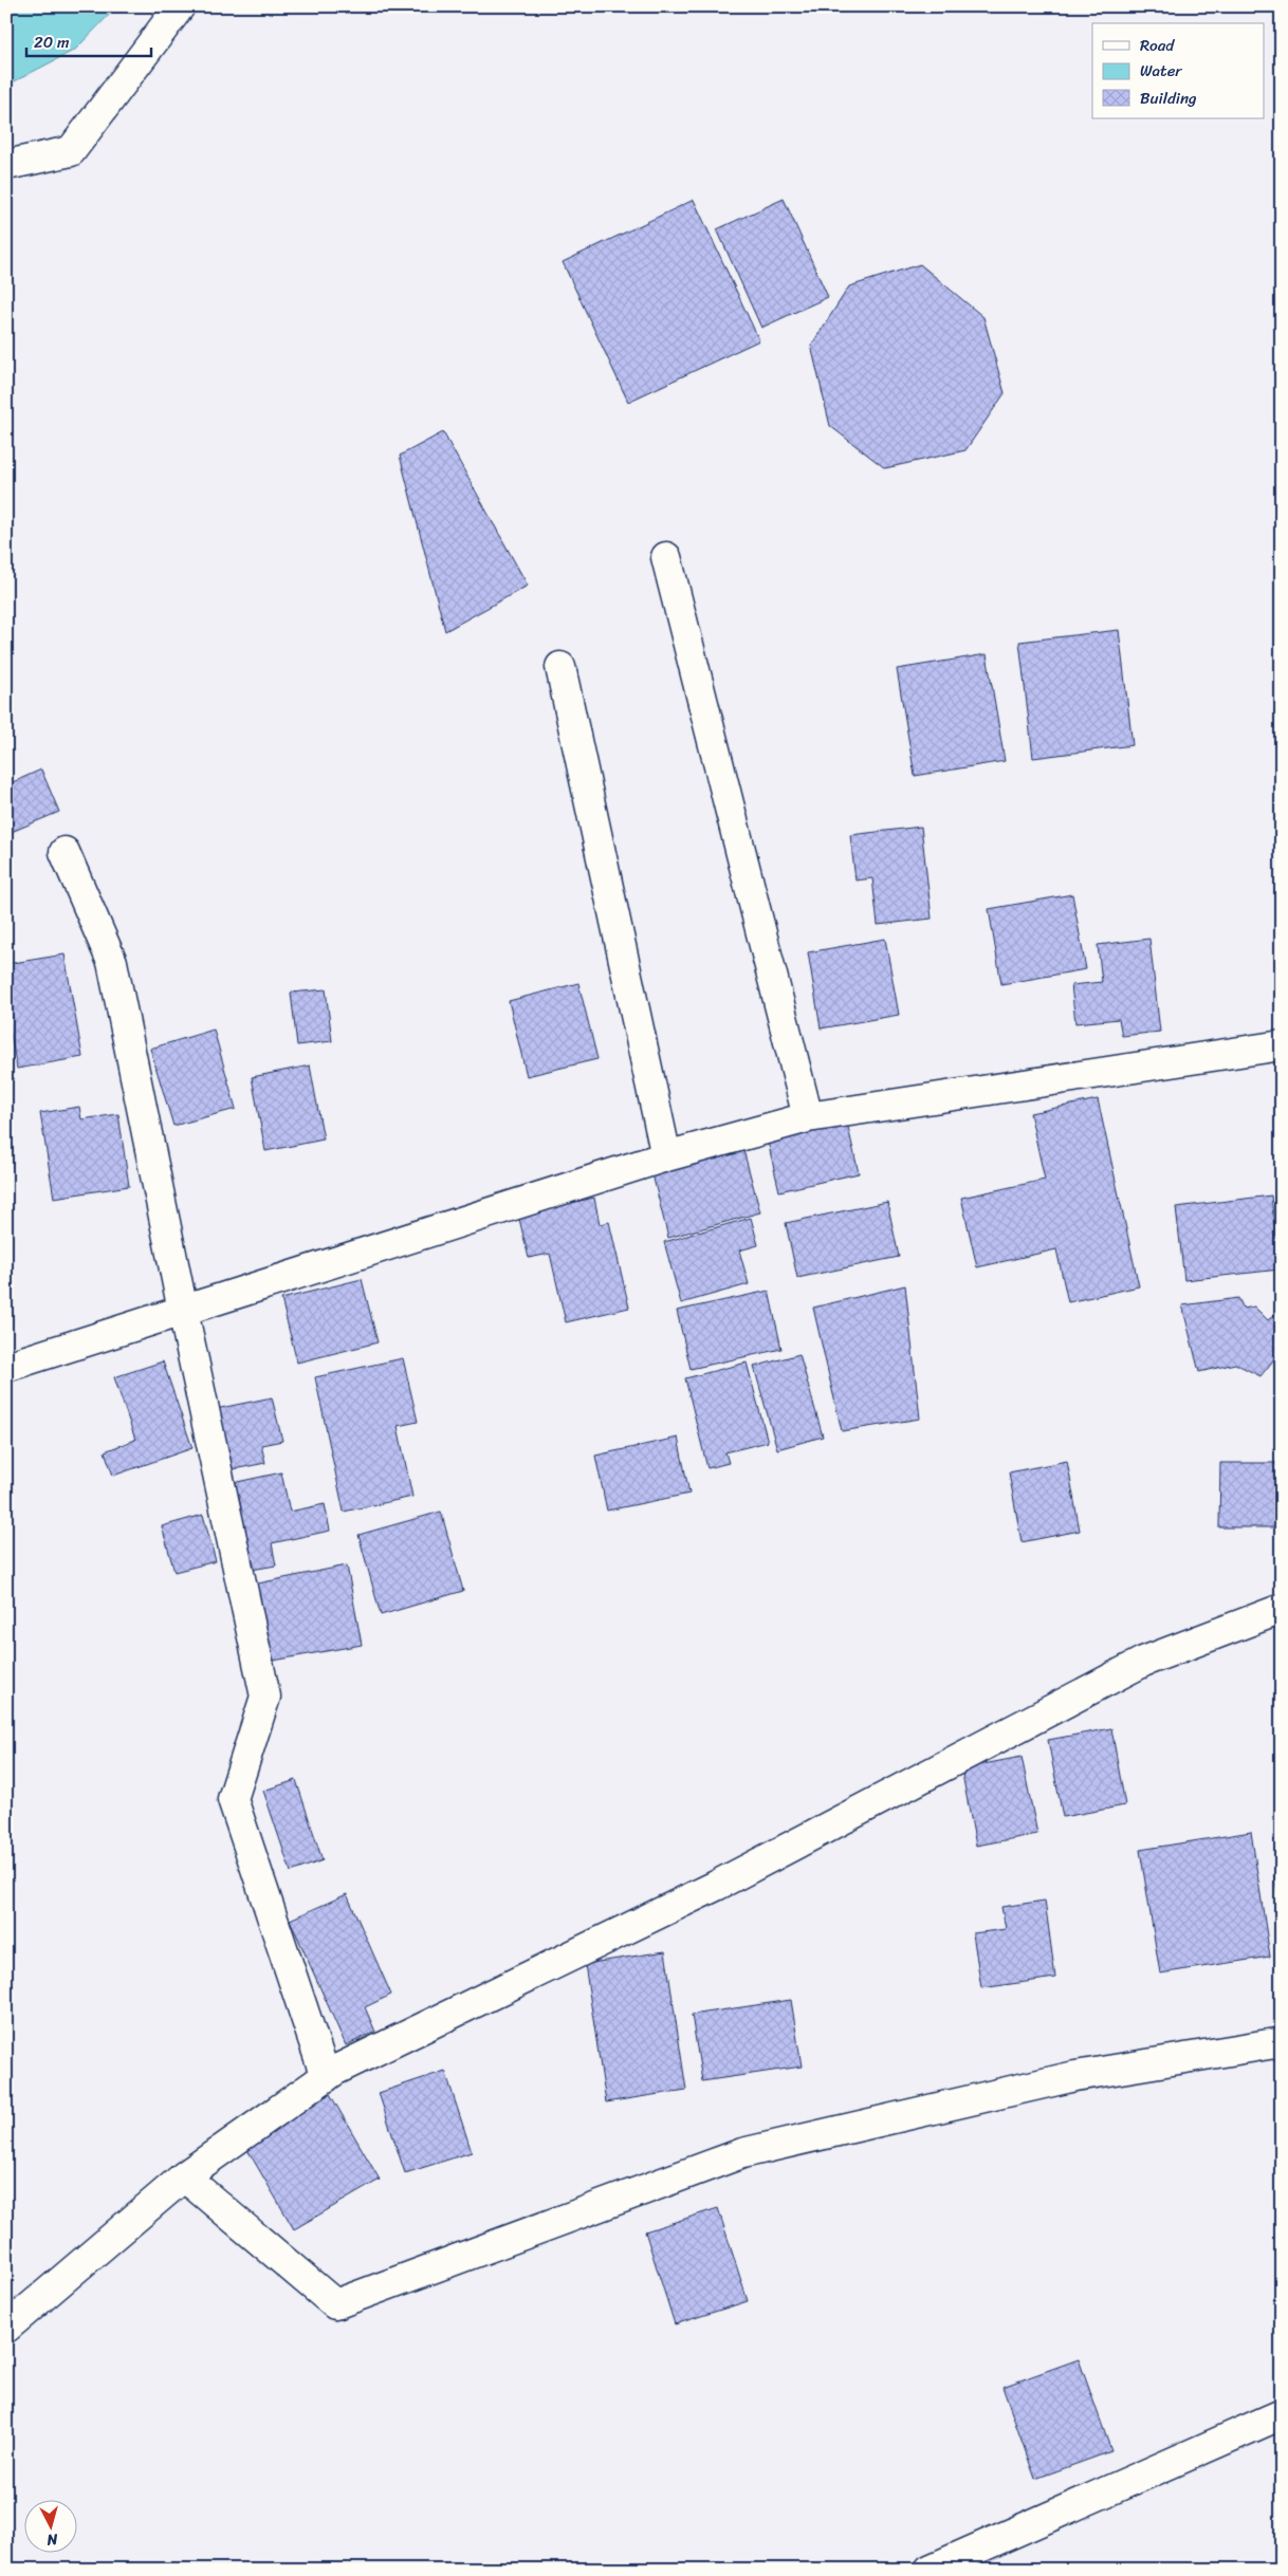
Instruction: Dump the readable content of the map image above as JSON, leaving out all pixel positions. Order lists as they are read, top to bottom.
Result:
{
  "legend": ["Road", "Water", "Building"],
  "scale_bar": "20 m",
  "north": "bottom"
}
